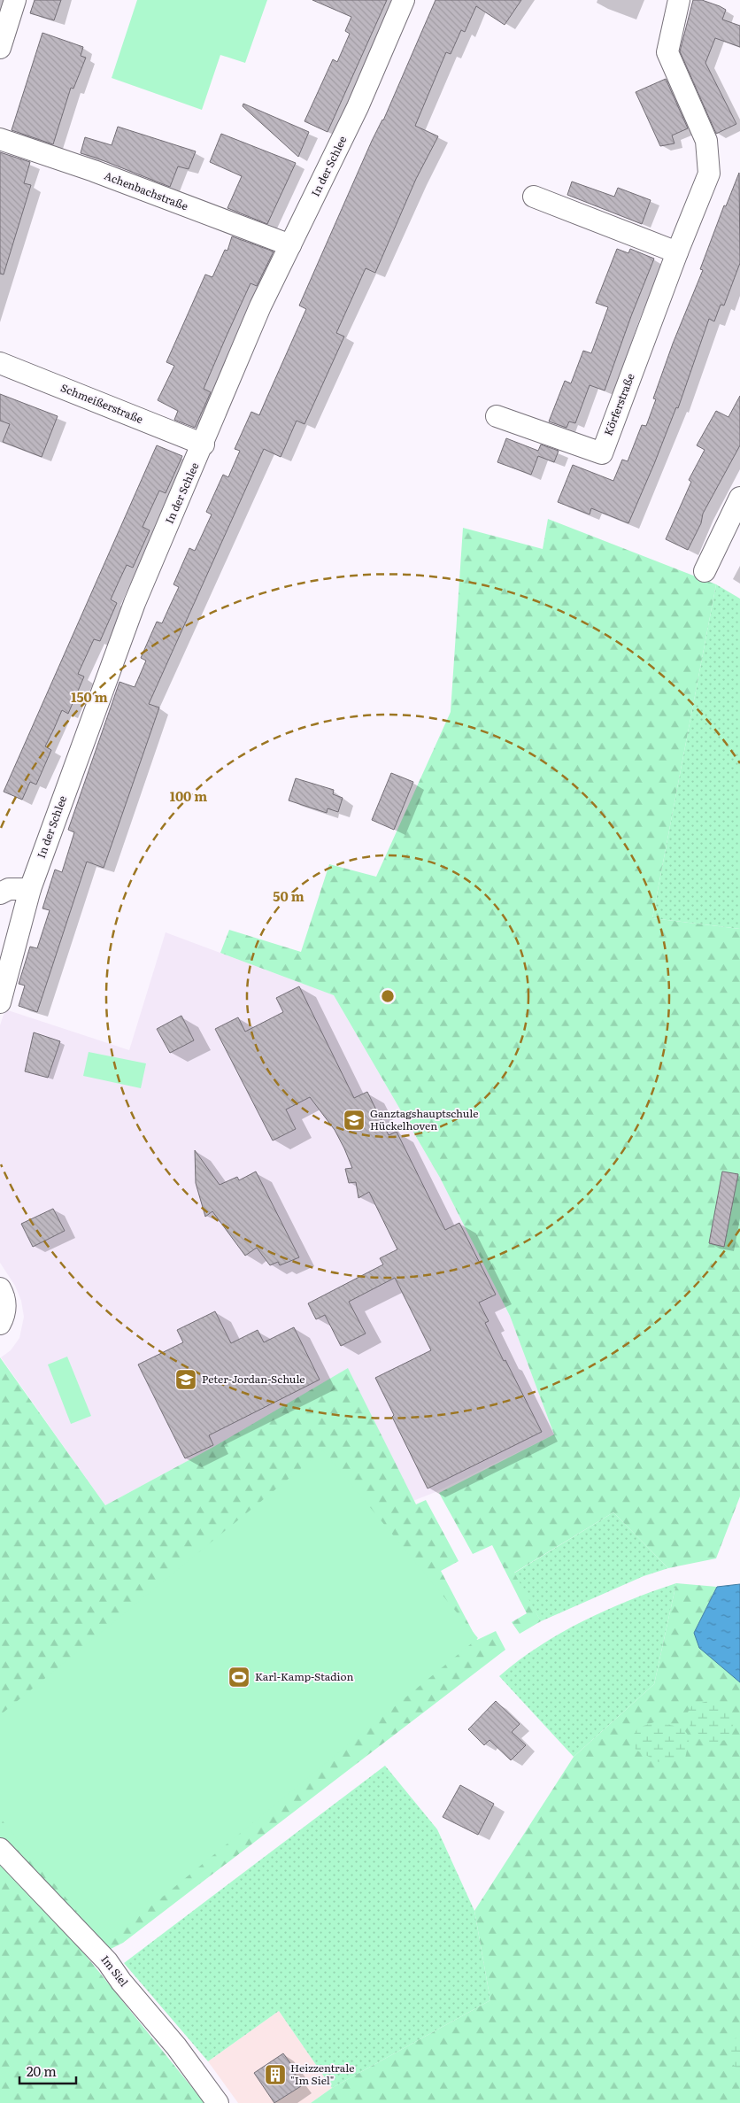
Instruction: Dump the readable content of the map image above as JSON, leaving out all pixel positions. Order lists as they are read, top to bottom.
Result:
{
  "streets": {
    "street": [
      "In der Schlee",
      "Achenbachstraße",
      "Schmeißerstraße",
      "Körferstraße",
      "Im Siel"
    ]
  },
  "crossings": [
    ["In der Schlee", "Achenbachstraße"],
    ["In der Schlee", "Schmeißerstraße"]
  ],
  "places": {
    "school or university": ["Ganztagshauptschule Hückelhoven", "Peter-Jordan-Schule"],
    "sports": ["Karl-Kamp-Stadion"],
    "building": ["Heizzentrale \"Im Siel\""]
  },
  "scale_bar": "20 m",
  "rings": ["150 m", "100 m", "50 m"]
}
